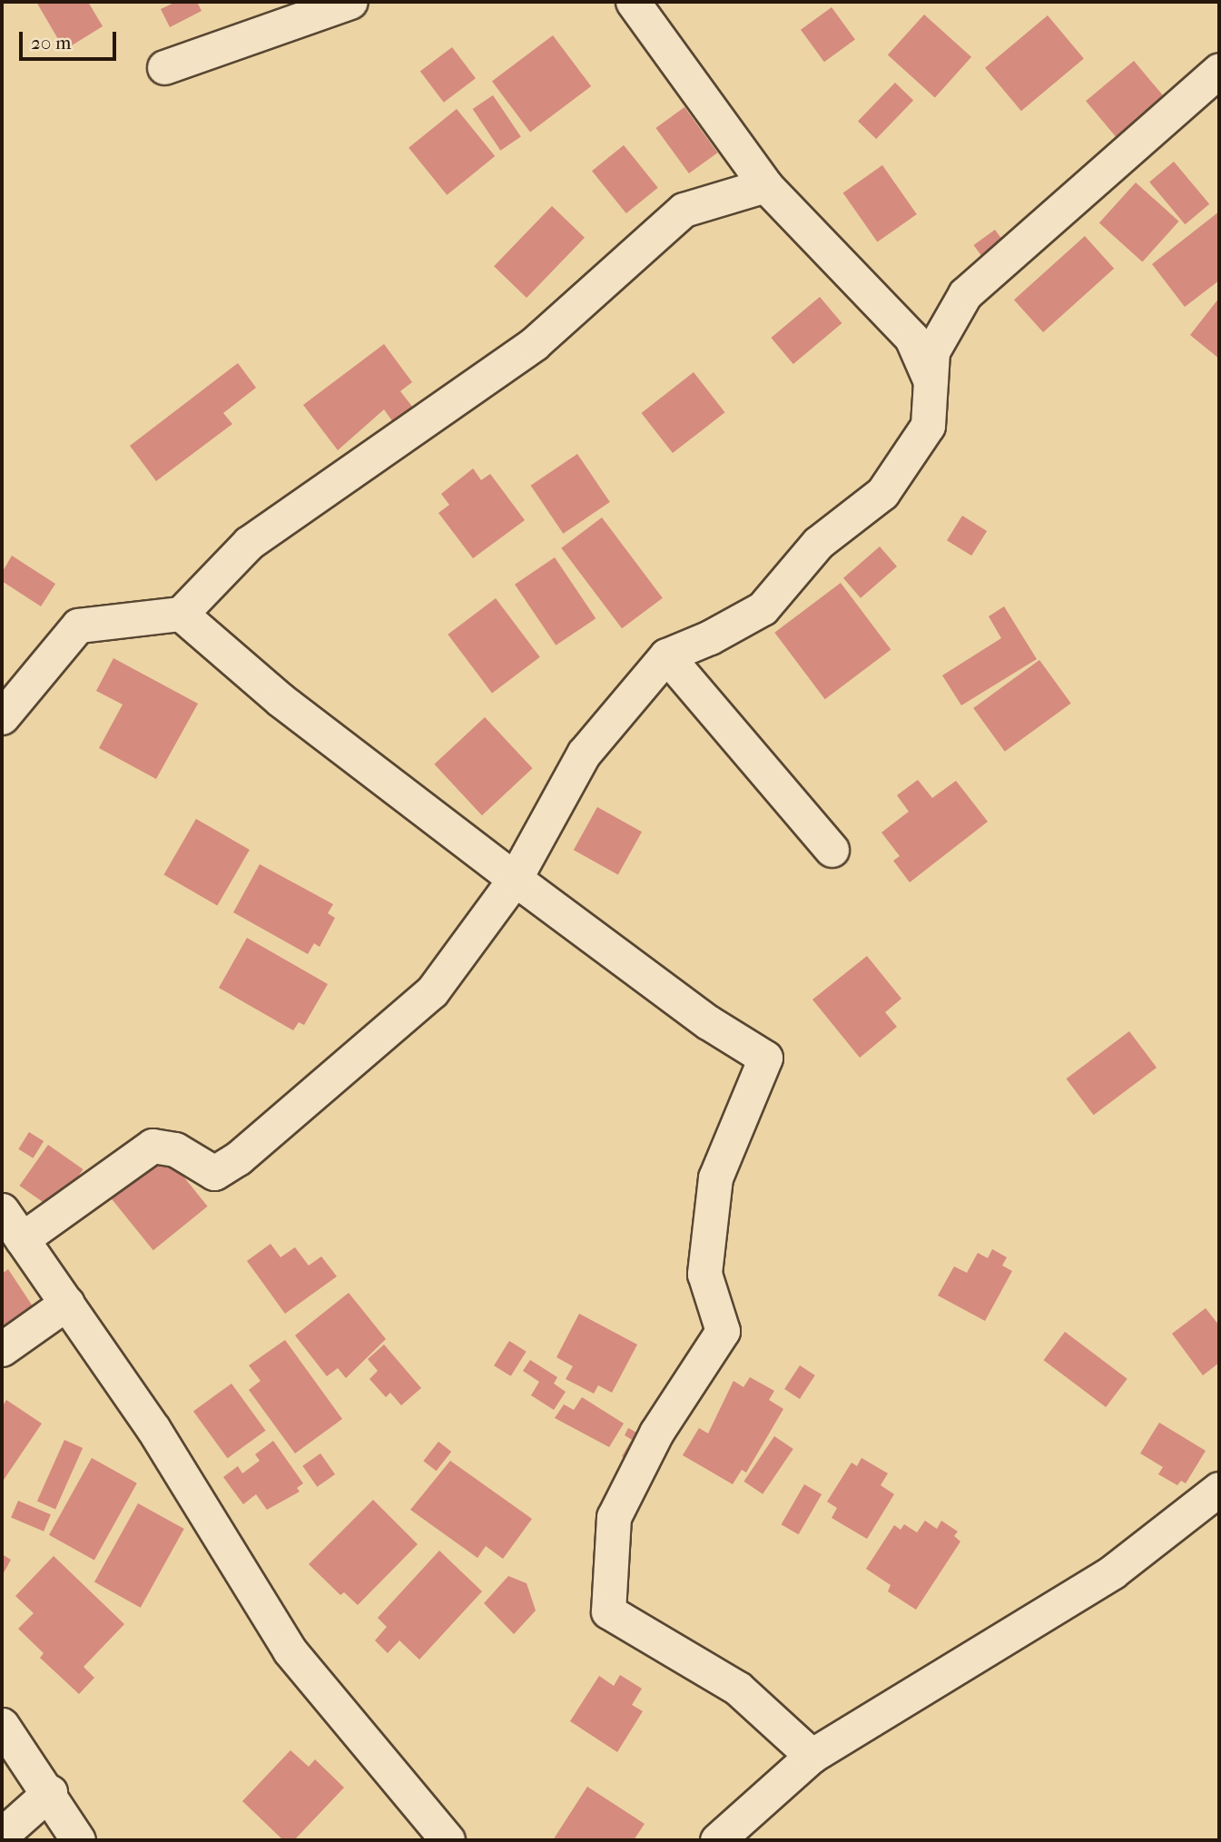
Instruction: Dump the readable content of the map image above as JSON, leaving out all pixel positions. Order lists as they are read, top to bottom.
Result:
{
  "scale_bar": "20 m"
}
